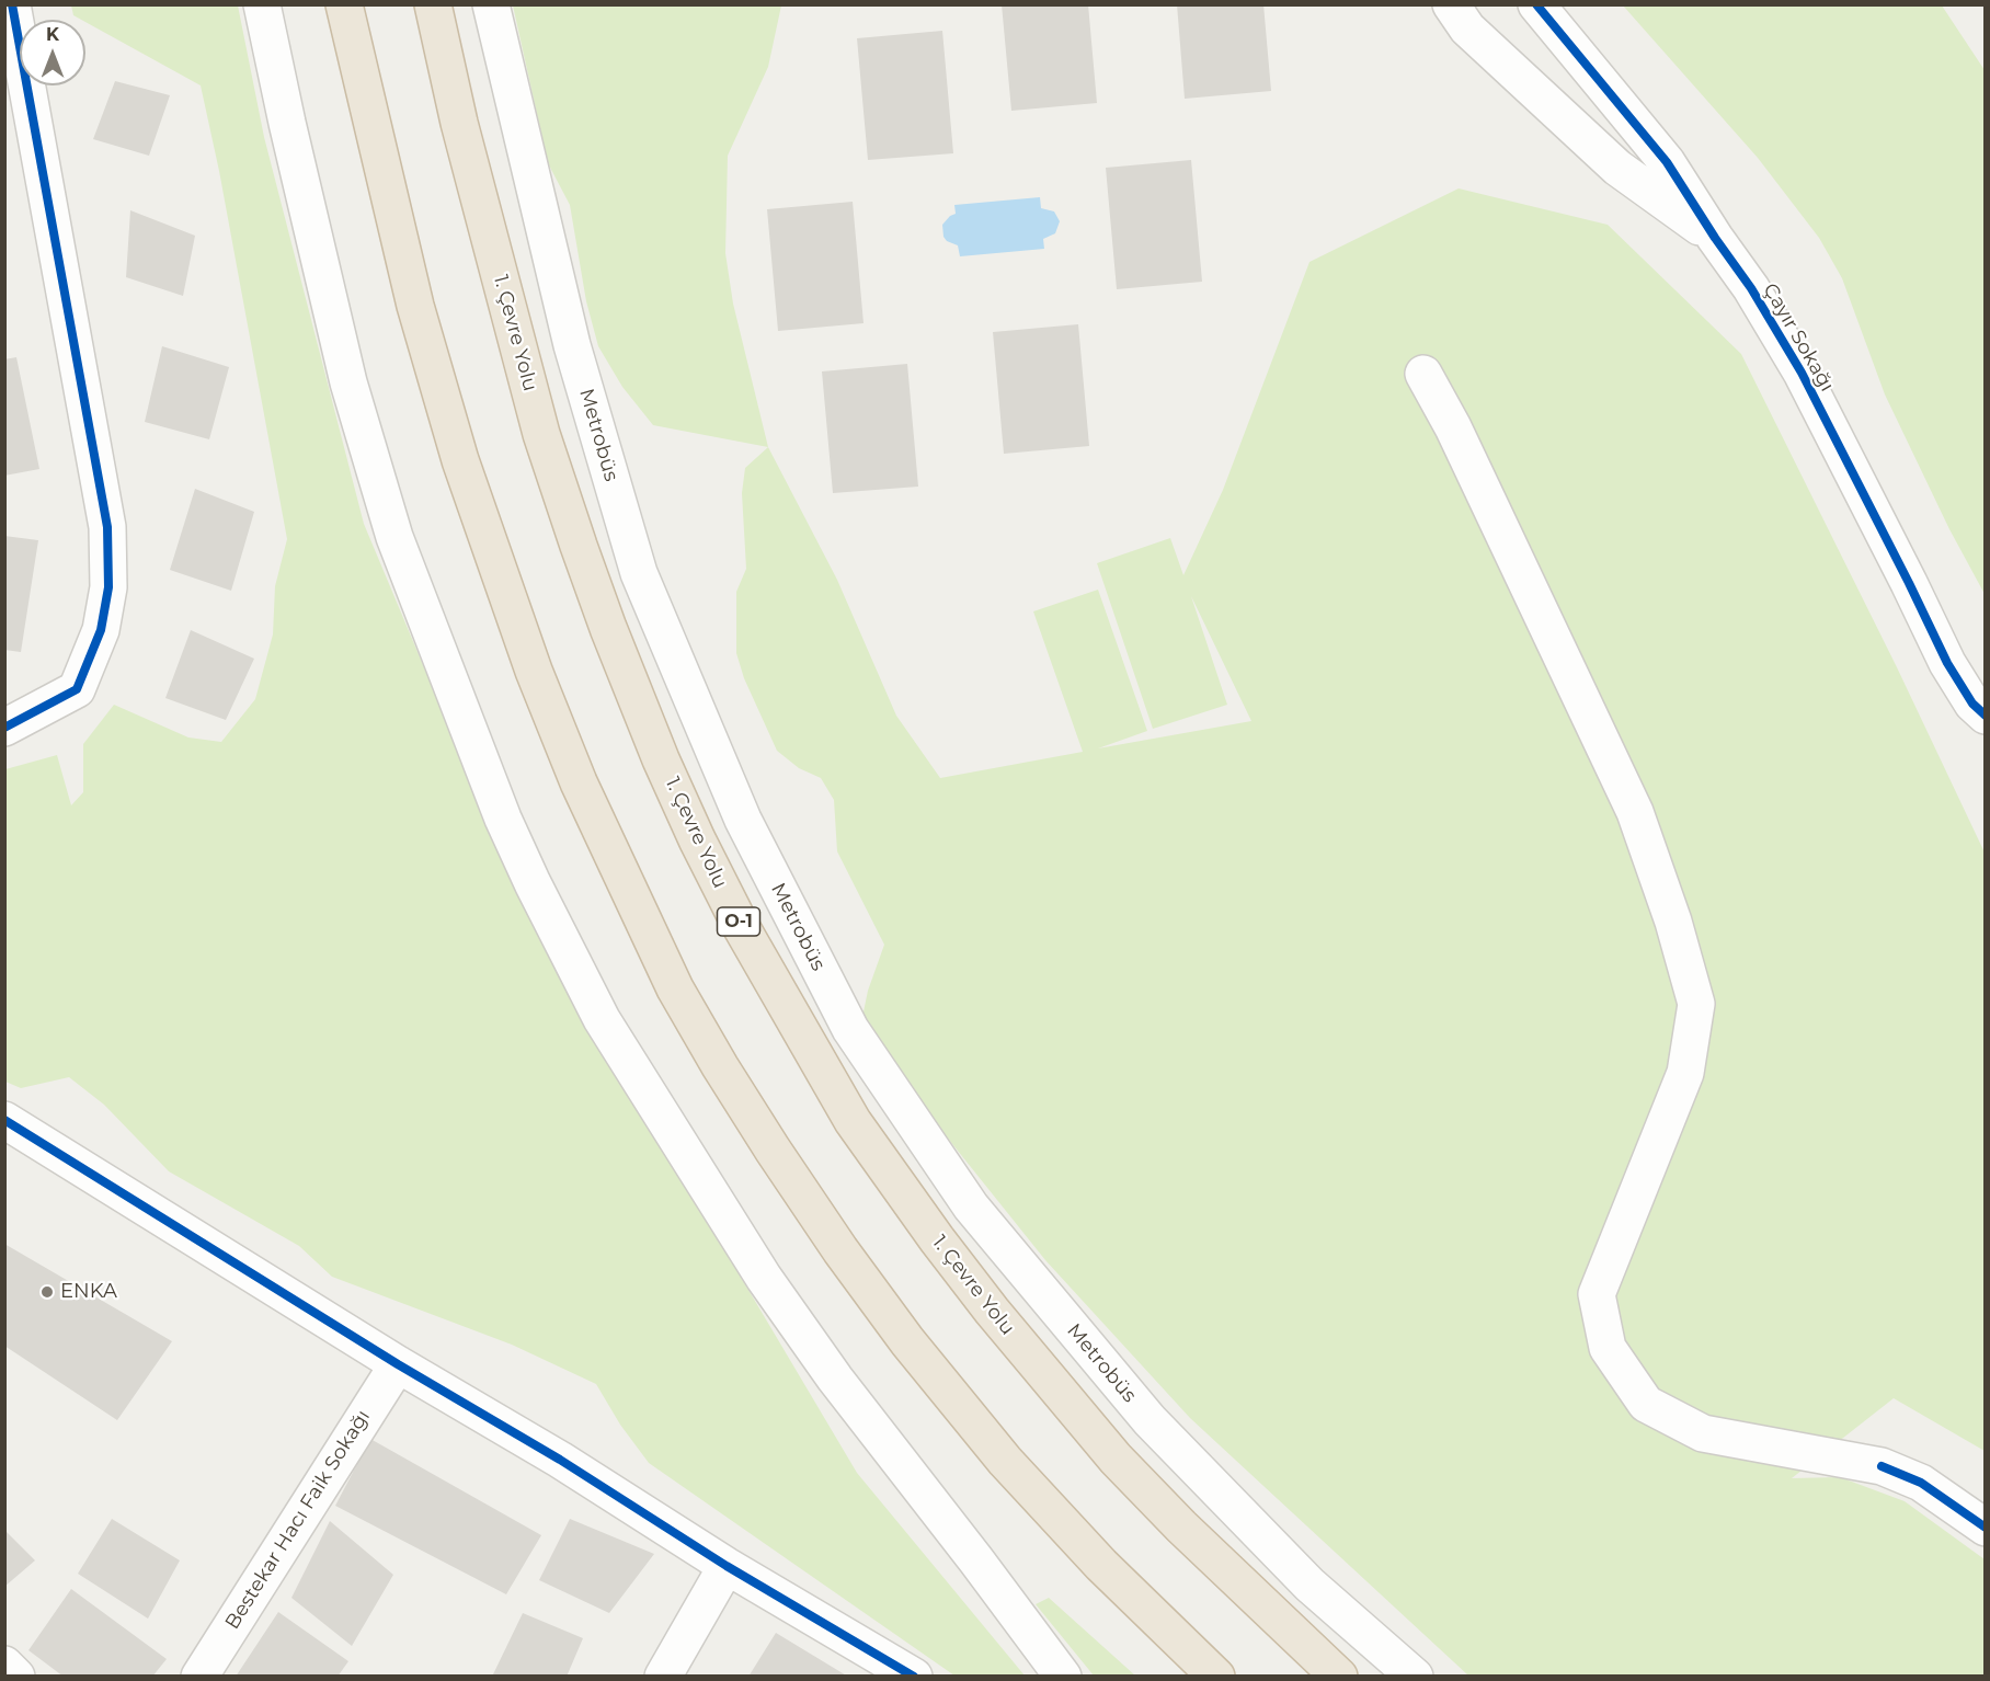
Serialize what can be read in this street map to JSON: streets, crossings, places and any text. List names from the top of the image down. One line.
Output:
{"streets":{"highway":["1. Çevre Yolu","O-1"],"street":["Çayır Sokağı","Metrobüs","Bestekar Hacı Faik Sokağı"]},"places":["ENKA"],"north":"top"}
